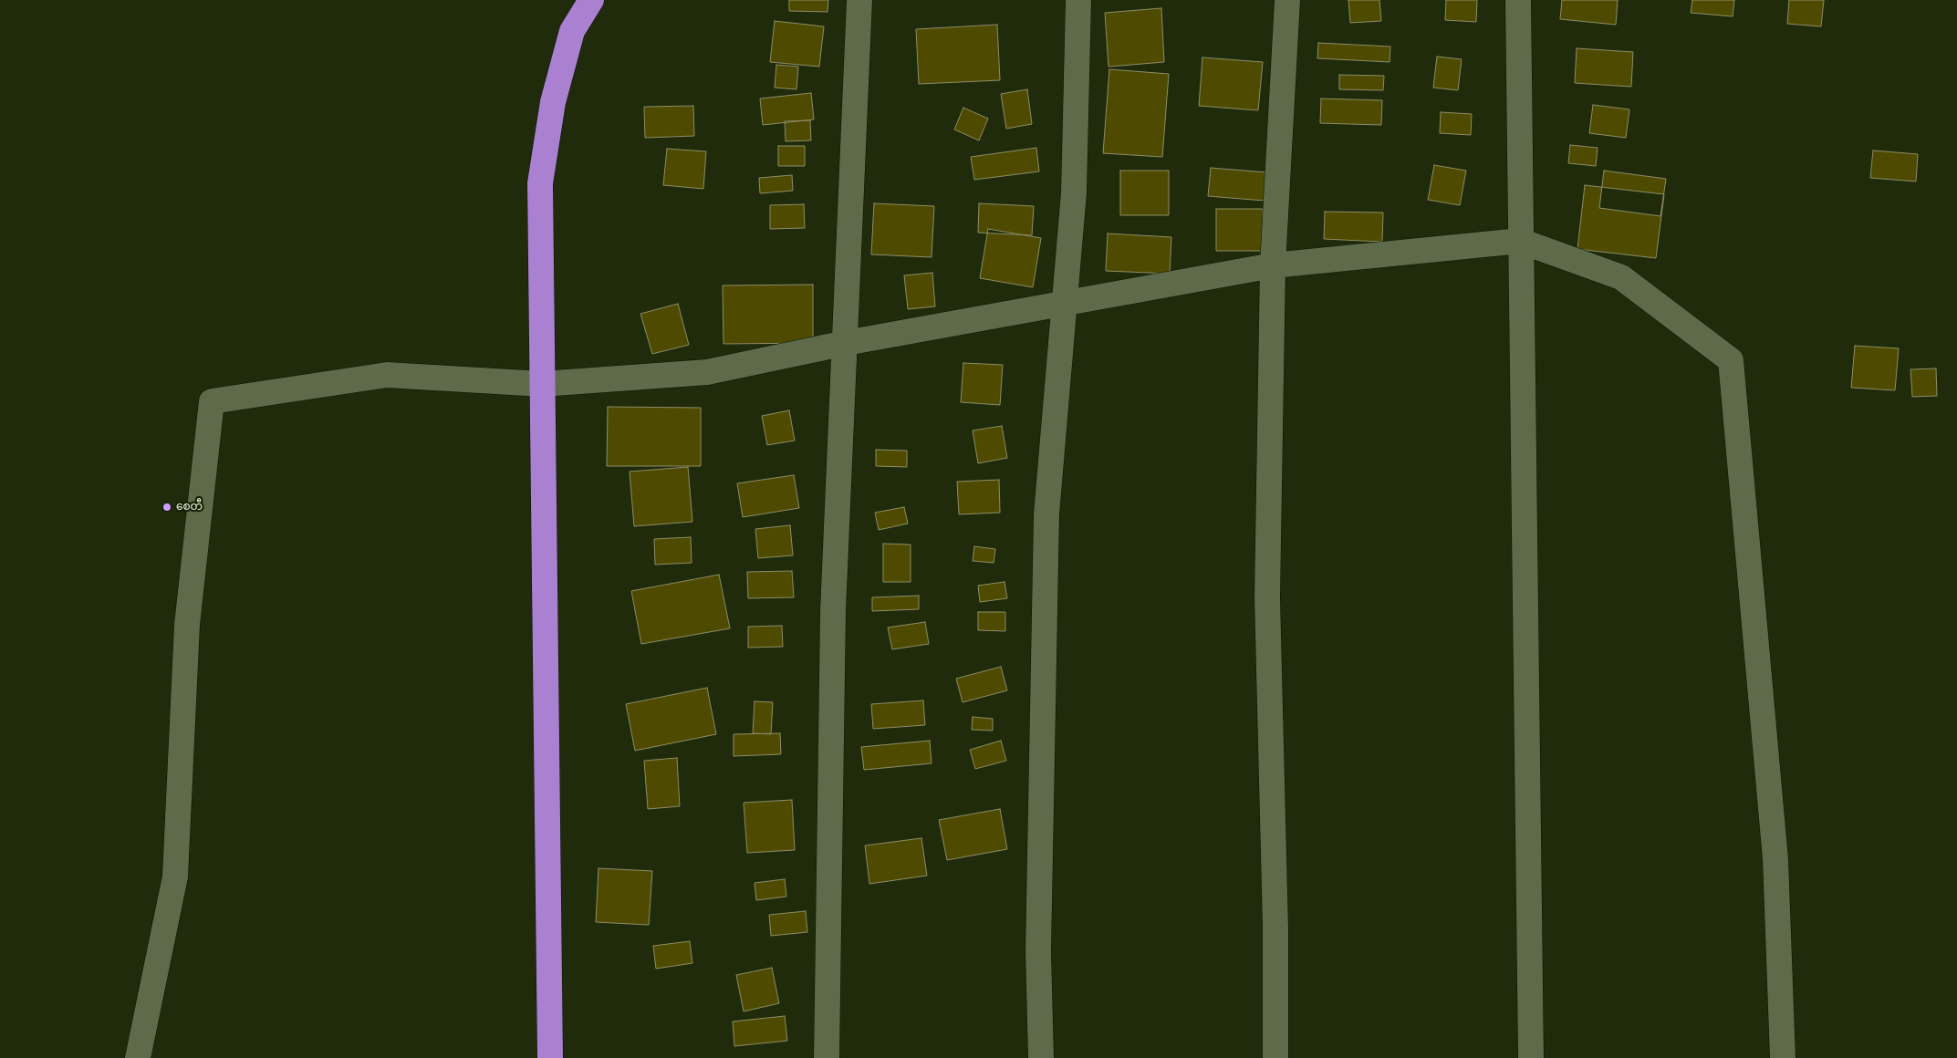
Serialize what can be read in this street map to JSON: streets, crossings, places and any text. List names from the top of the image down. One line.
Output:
{"places":["စေတီ"]}
